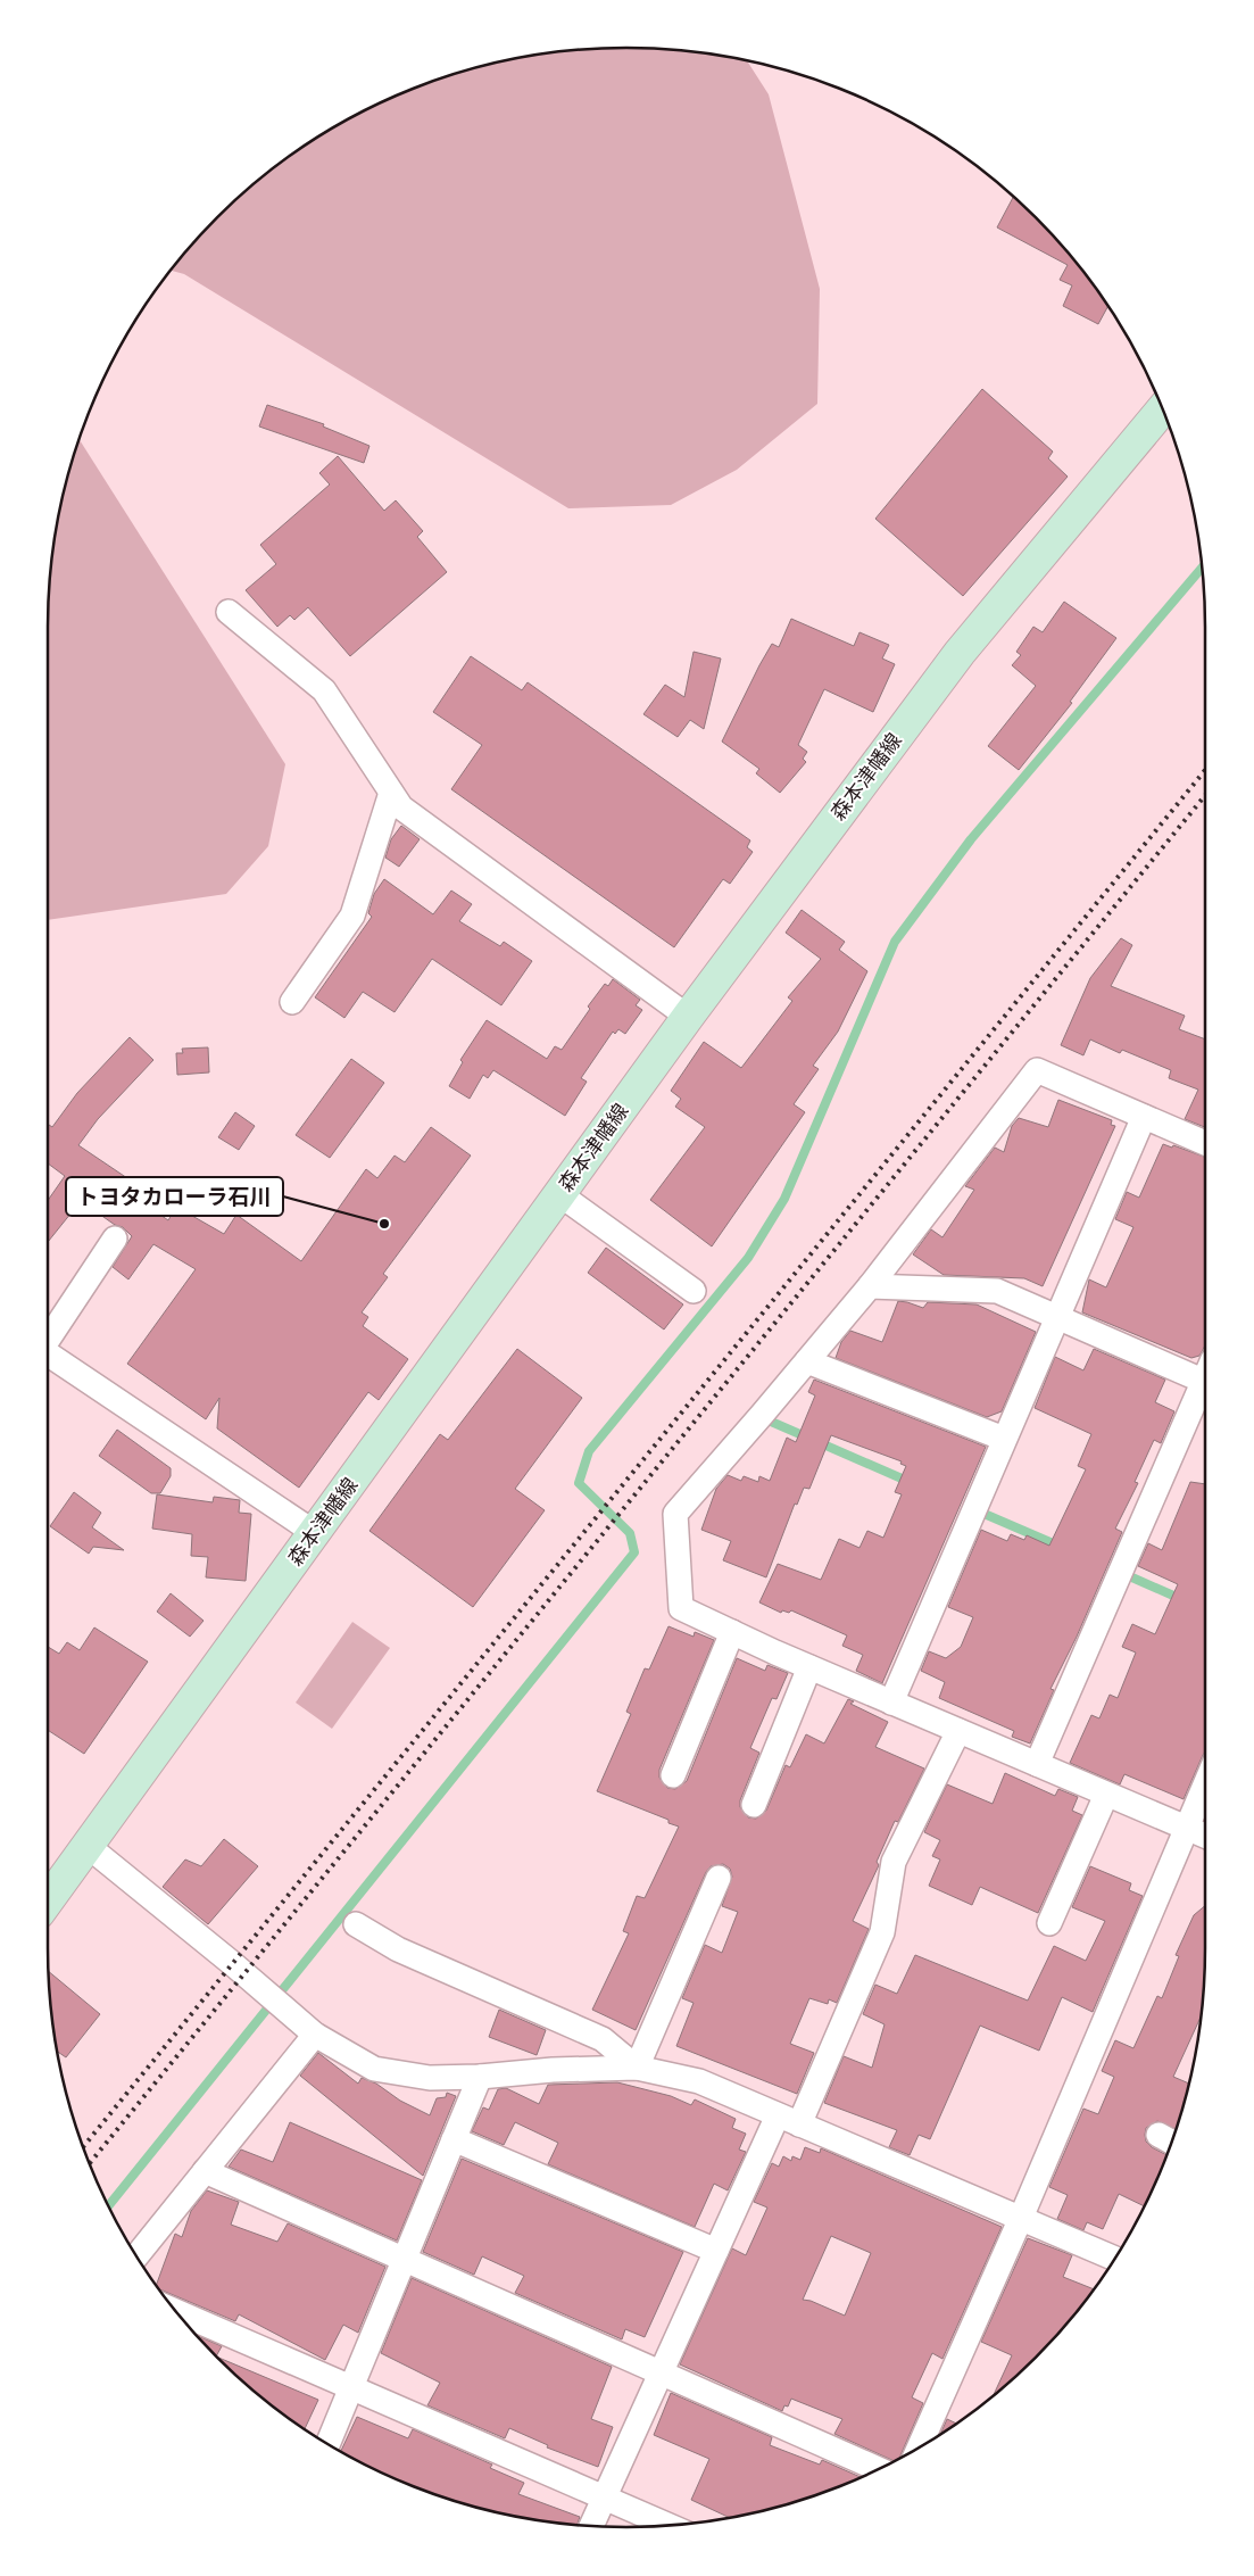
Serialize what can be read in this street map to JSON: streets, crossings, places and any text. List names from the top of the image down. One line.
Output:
{"streets":{"main road":["森本津幡線"]},"places":["トヨタカローラ石川"]}
